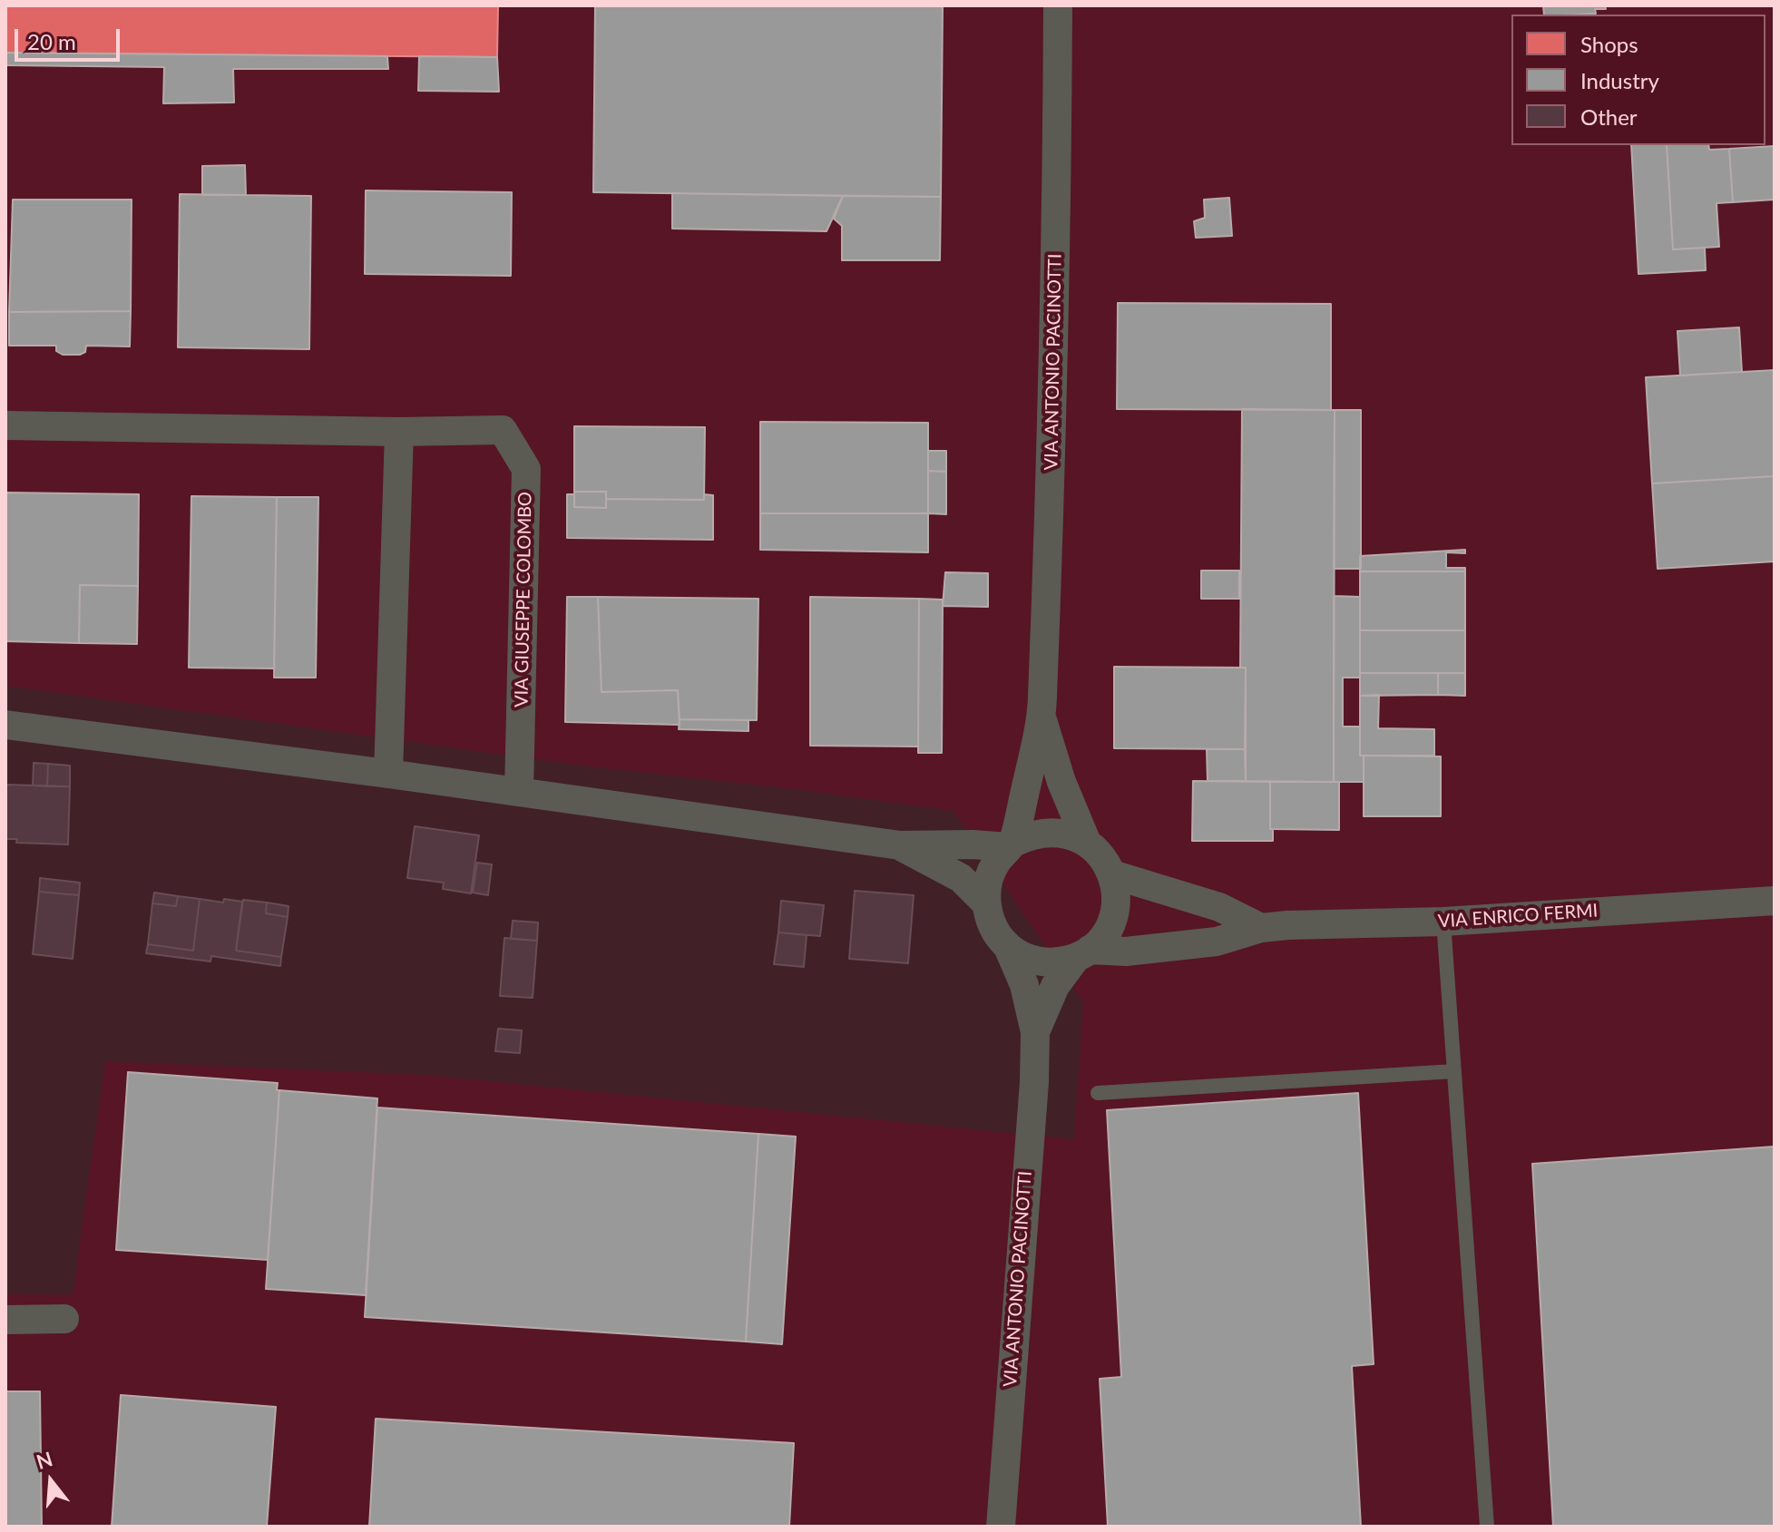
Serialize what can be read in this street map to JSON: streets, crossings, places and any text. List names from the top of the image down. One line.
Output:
{"streets":{"street":["VIA ANTONIO PACINOTTI","VIA GIUSEPPE COLOMBO","VIA ENRICO FERMI"]},"legend":["Shops","Industry","Other"],"scale_bar":"20 m","north":"top"}
